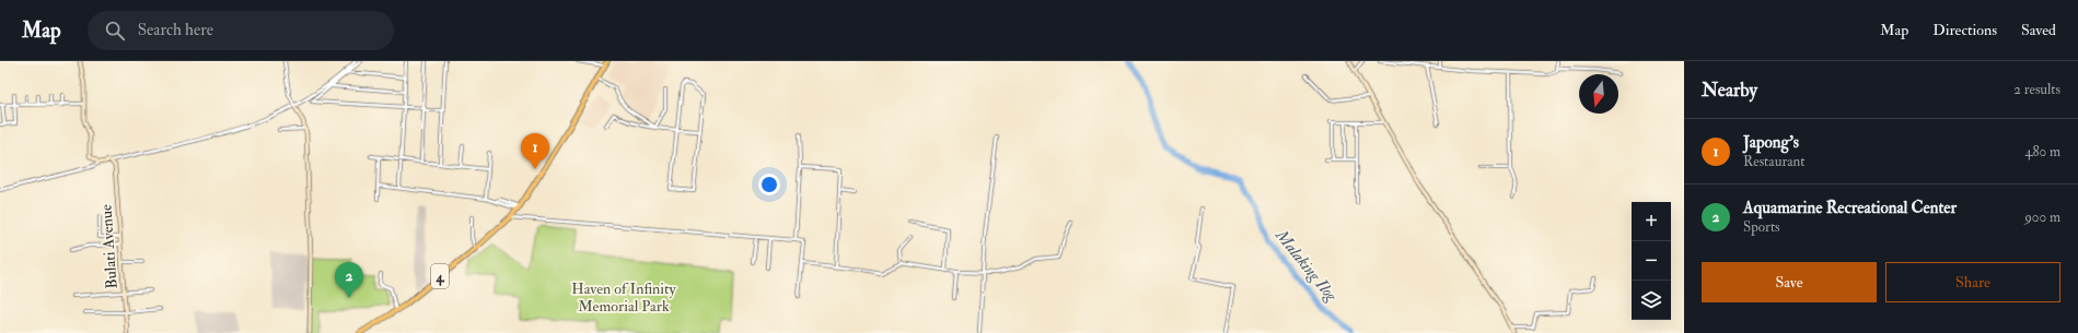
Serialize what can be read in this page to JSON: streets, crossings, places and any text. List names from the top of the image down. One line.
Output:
{"streets":{"highway":["4"],"street":["Bulati Avenue"]},"water":["Malaking Ilog"],"parks":["Haven of Infinity Memorial Park"],"north":"bottom","page":{"header":"Map","search":"Search here","nav":["Map","Directions","Saved"],"heading":["Nearby","2 results"],"list":[{"mark":"1","name":"Japong’s","note":"Restaurant","value":"480 m"},{"mark":"2","name":"Aquamarine Recreational Center","note":"Sports","value":"900 m"}],"pins":["1","2"],"map_buttons":["+","−"],"buttons":["Save","Share"]}}
